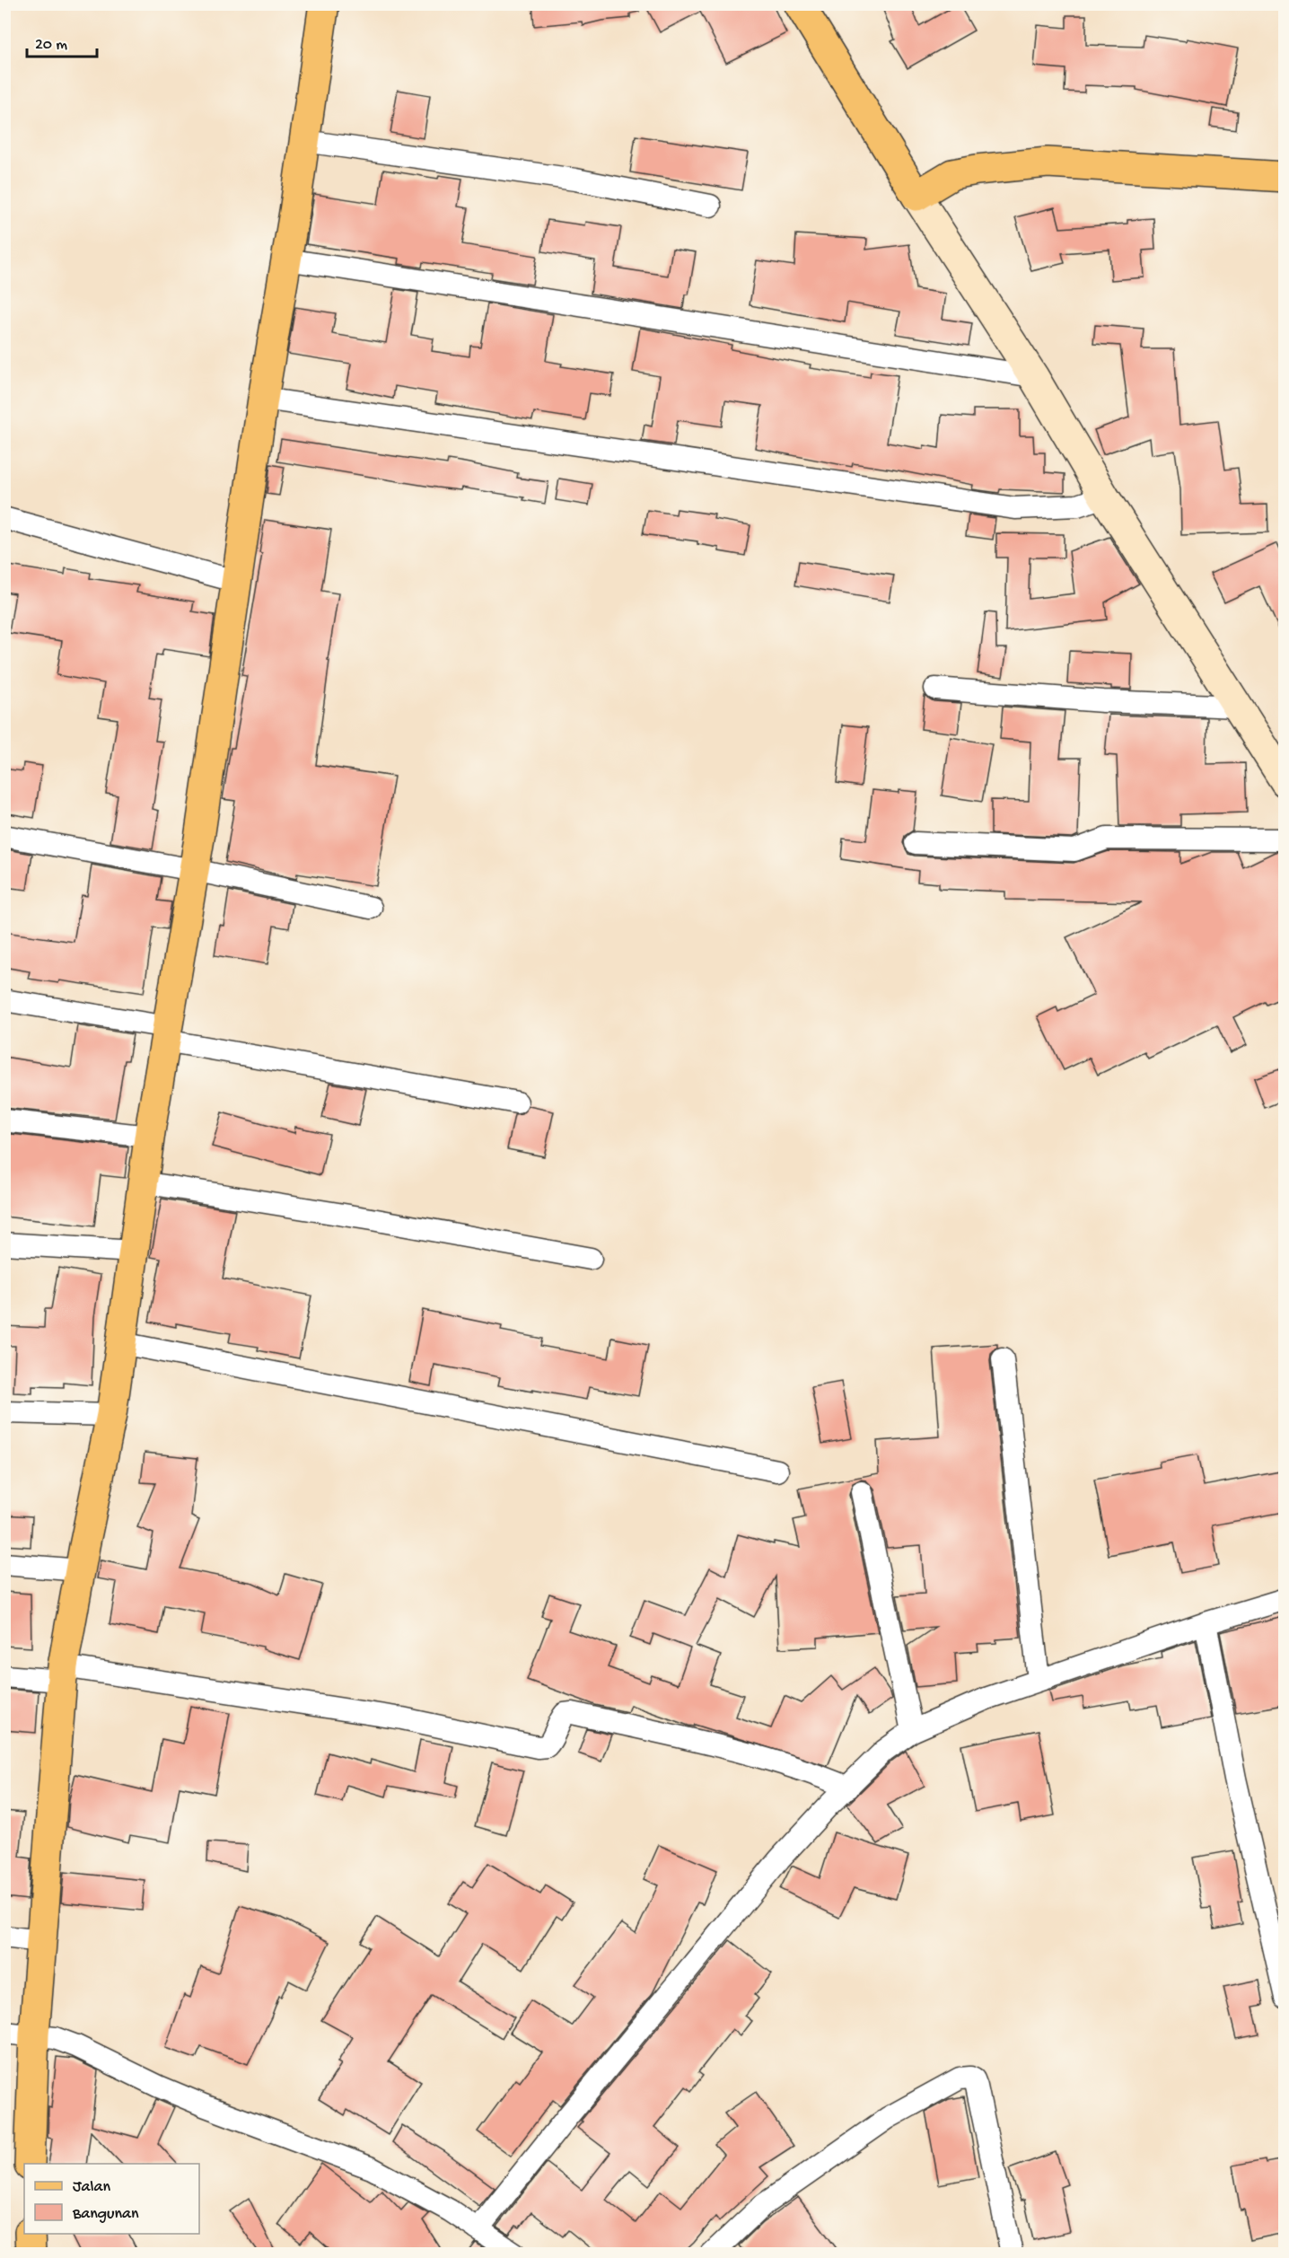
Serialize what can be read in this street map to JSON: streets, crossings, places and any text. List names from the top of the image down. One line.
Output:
{"legend":["Jalan","Bangunan"],"scale_bar":"20 m"}
